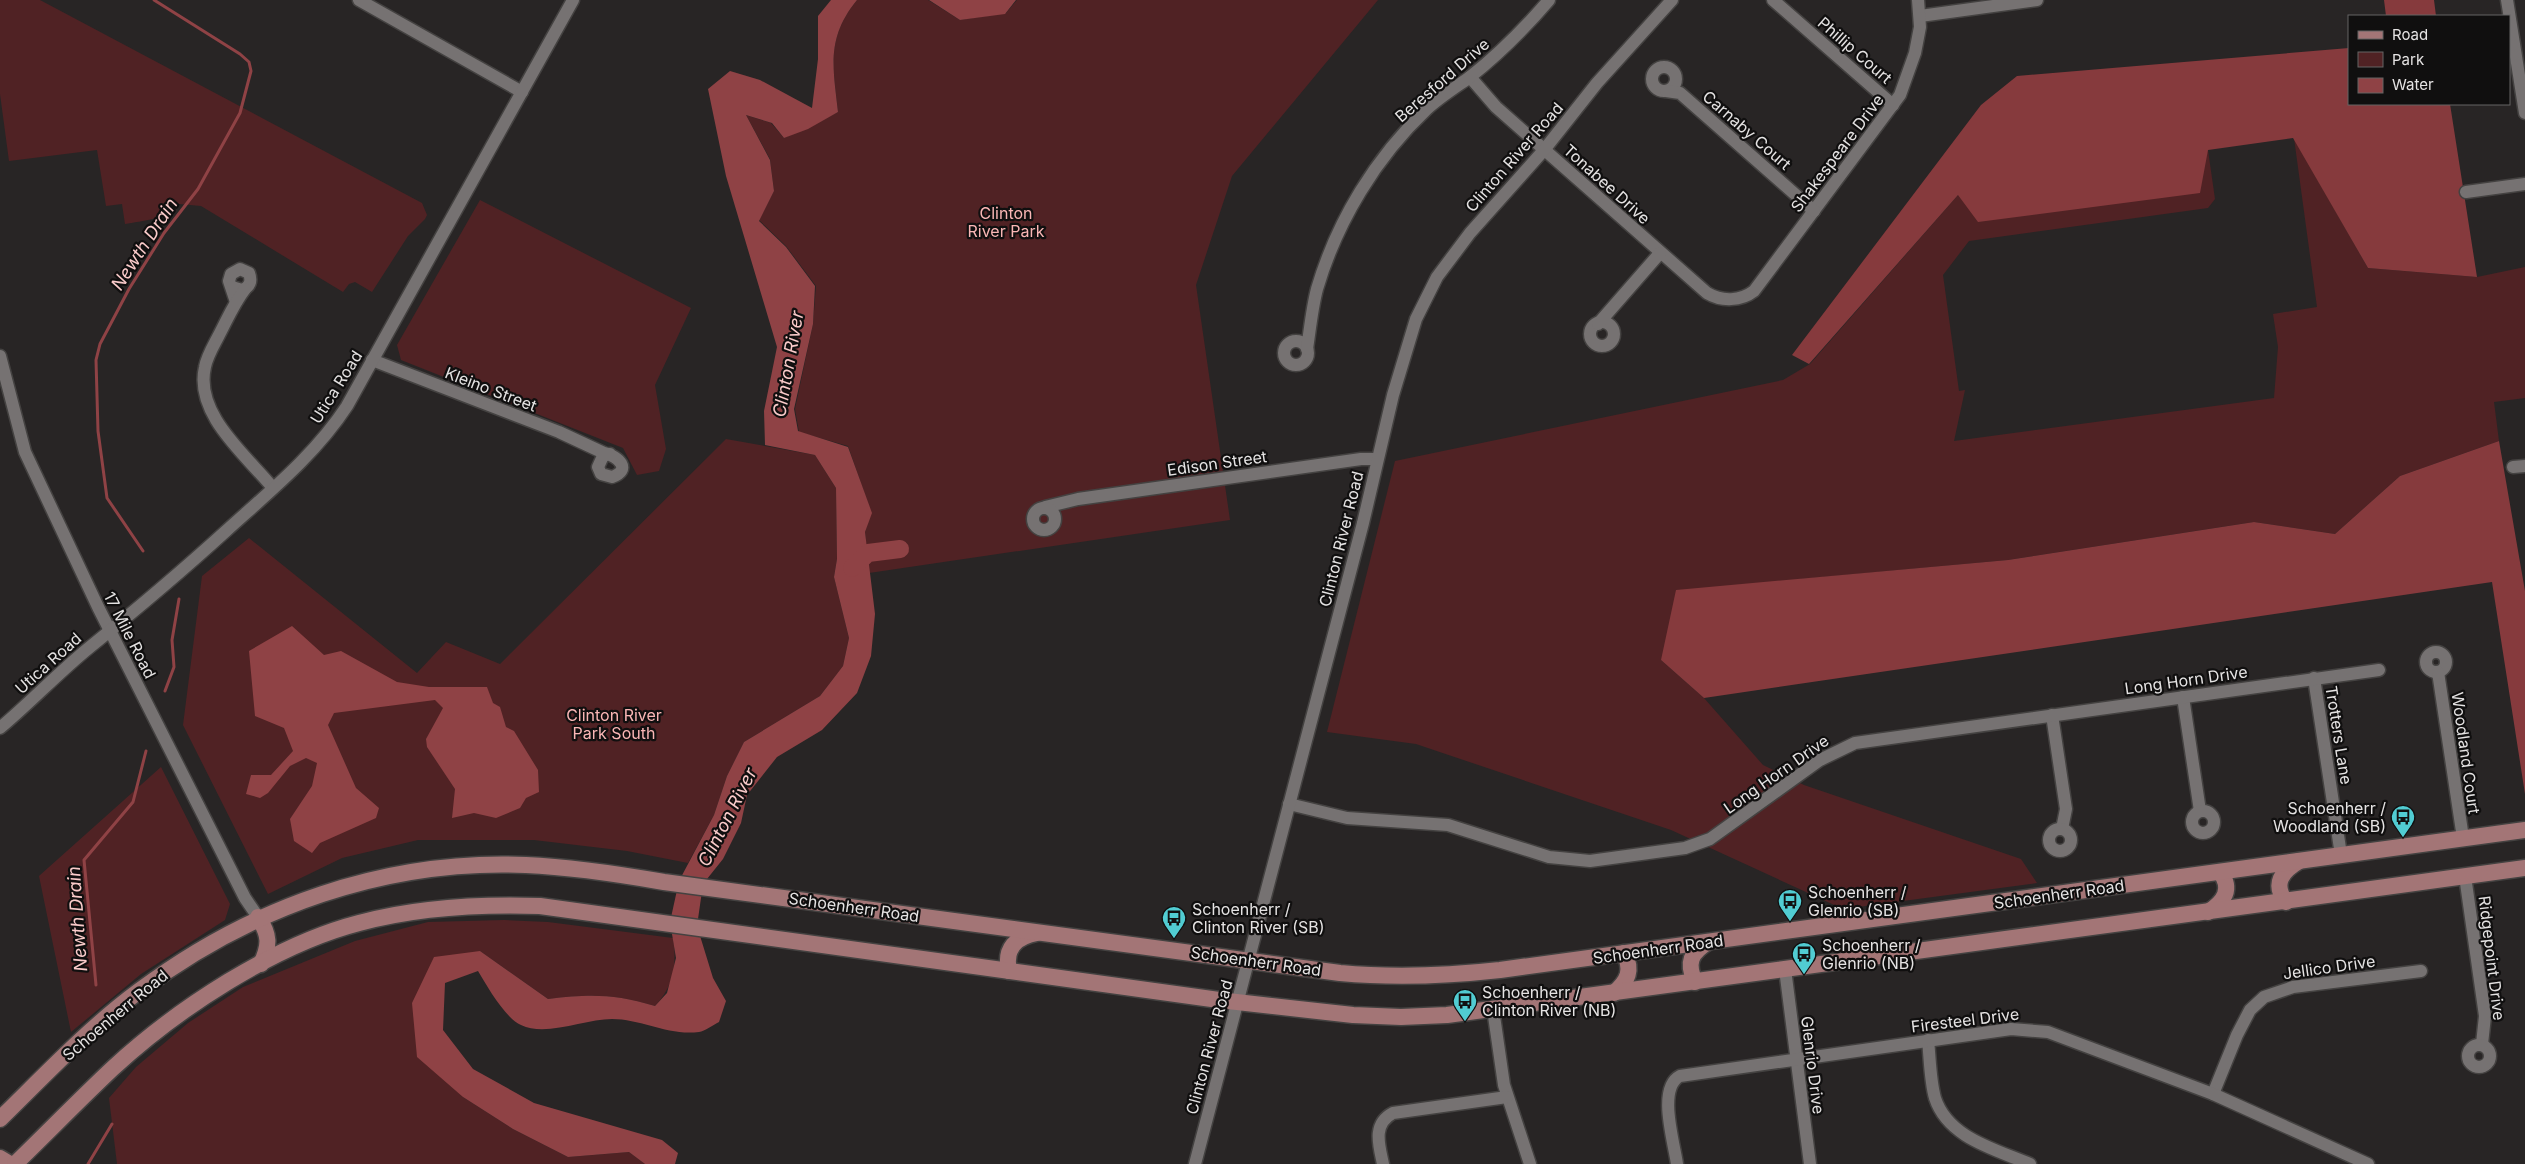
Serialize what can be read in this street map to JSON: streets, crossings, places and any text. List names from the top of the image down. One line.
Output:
{"streets":{"main road":["Schoenherr Road"],"street":["Phillip Court","Beresford Drive","Carnaby Court","Shakespeare Drive","Clinton River Road","Tonabee Drive","Utica Road","Kleino Street","Edison Street","17 Mile Road","Long Horn Drive","Trotters Lane","Woodland Court","Ridgepoint Drive","Jellico Drive","Firesteel Drive","Glenrio Drive"]},"crossings":[["Phillip Court","Shakespeare Drive"],["Beresford Drive","Tonabee Drive"],["Carnaby Court","Shakespeare Drive"],["Shakespeare Drive","Tonabee Drive"],["Clinton River Road","Tonabee Drive"],["Clinton River Road","Edison Street"],["Clinton River Road","Long Horn Drive"],["Clinton River Road","Schoenherr Road"],["Utica Road","Kleino Street"],["Utica Road","17 Mile Road"],["17 Mile Road","Schoenherr Road"],["Long Horn Drive","Trotters Lane"],["Trotters Lane","Schoenherr Road"],["Woodland Court","Schoenherr Road"],["Jellico Drive","Firesteel Drive"],["Firesteel Drive","Glenrio Drive"]],"water":["Newth Drain","Clinton River"],"parks":["Clinton River Park","Clinton River Park South"],"places":{"bus stop":["Schoenherr / Woodland (SB)","Schoenherr / Glenrio (SB)","Schoenherr / Clinton River (SB)","Schoenherr / Glenrio (NB)","Schoenherr / Clinton River (NB)"]},"legend":["Road","Park","Water"]}
